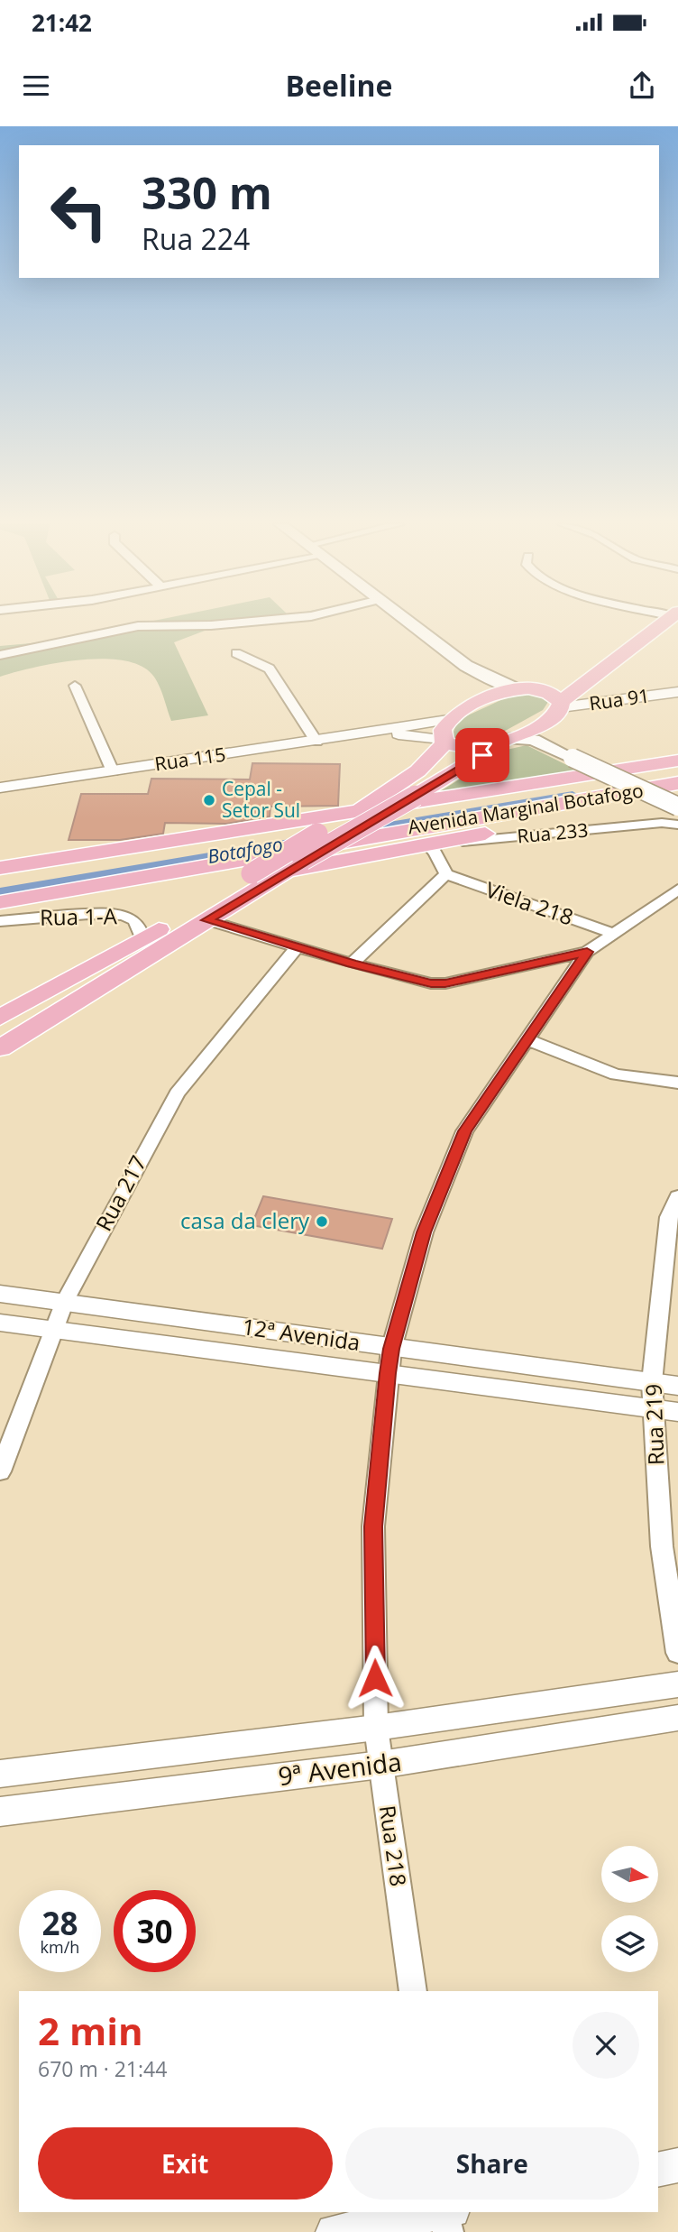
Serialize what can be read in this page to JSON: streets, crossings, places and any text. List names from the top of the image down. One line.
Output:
{"streets":{"main road":["Avenida Marginal Botafogo"],"street":["Rua 91","Rua 115","Rua 233","Viela 218","Rua 1-A","Rua 217","12ª Avenida","Rua 219","9ª Avenida","Rua 218"]},"crossings":[["Viela 218","Rua 218"],["Rua 217","12ª Avenida"],["12ª Avenida","Rua 219"],["12ª Avenida","Rua 218"],["9ª Avenida","Rua 218"]],"water":["Botafogo"],"places":["Cepal - Setor Sul","casa da clery"],"north":"right","page":{"status":"21:42","header":"Beeline","turn":["330 m","Rua 224"],"speed":"28 km/h","limit":"30","heading":["2 min","670 m · 21:44"],"buttons":["Exit","Share"]}}
